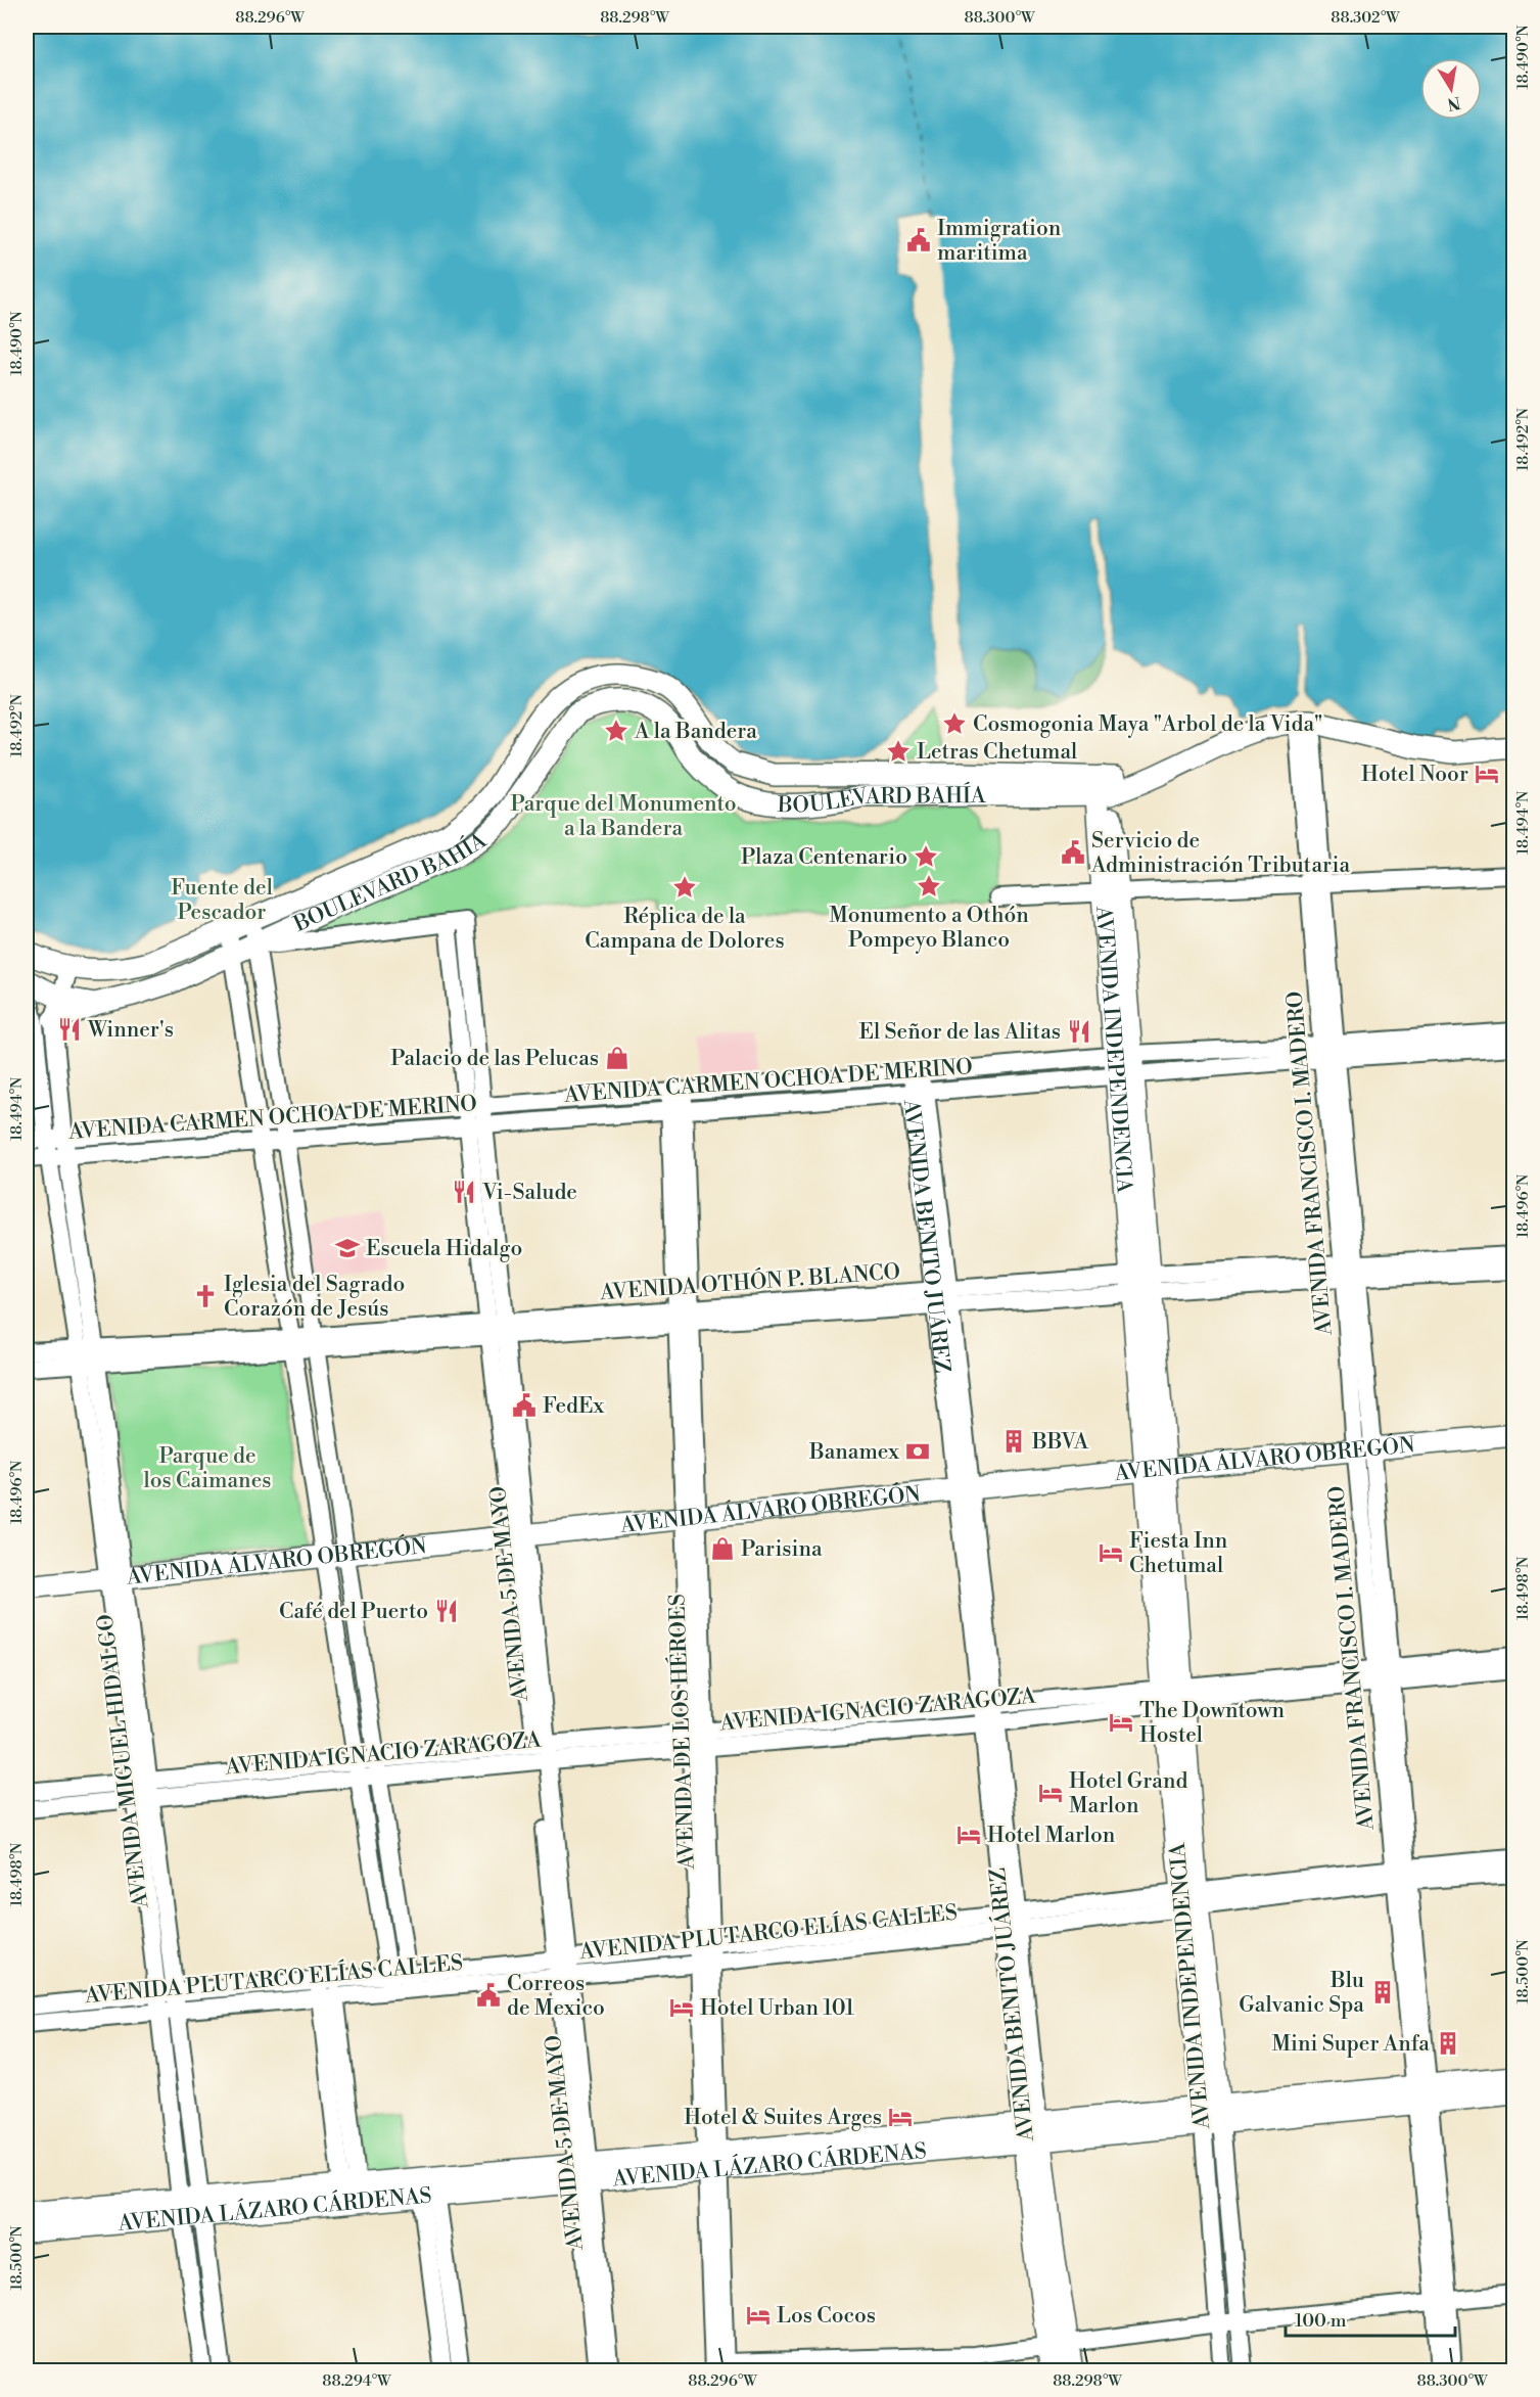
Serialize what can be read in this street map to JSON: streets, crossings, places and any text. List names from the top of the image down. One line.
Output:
{"streets":{"main road":["BOULEVARD BAHÍA","AVENIDA INDEPENDENCIA","AVENIDA BENITO JUÁREZ","AVENIDA ÁLVARO OBREGÓN","AVENIDA LÁZARO CÁRDENAS"],"street":["AVENIDA CARMEN OCHOA DE MERINO","AVENIDA FRANCISCO I. MADERO","AVENIDA OTHÓN P. BLANCO","AVENIDA 5 DE MAYO","AVENIDA IGNACIO ZARAGOZA","AVENIDA DE LOS HÉROES","AVENIDA MIGUEL HIDALGO","AVENIDA PLUTARCO ELÍAS CALLES"]},"crossings":[["BOULEVARD BAHÍA","AVENIDA INDEPENDENCIA"],["BOULEVARD BAHÍA","AVENIDA FRANCISCO I. MADERO"],["BOULEVARD BAHÍA","AVENIDA MIGUEL HIDALGO"],["AVENIDA INDEPENDENCIA","AVENIDA CARMEN OCHOA DE MERINO"],["AVENIDA INDEPENDENCIA","AVENIDA OTHÓN P. BLANCO"],["AVENIDA INDEPENDENCIA","AVENIDA ÁLVARO OBREGÓN"],["AVENIDA INDEPENDENCIA","AVENIDA IGNACIO ZARAGOZA"],["AVENIDA INDEPENDENCIA","AVENIDA PLUTARCO ELÍAS CALLES"],["AVENIDA INDEPENDENCIA","AVENIDA LÁZARO CÁRDENAS"],["AVENIDA CARMEN OCHOA DE MERINO","AVENIDA FRANCISCO I. MADERO"],["AVENIDA CARMEN OCHOA DE MERINO","AVENIDA BENITO JUÁREZ"],["AVENIDA CARMEN OCHOA DE MERINO","AVENIDA 5 DE MAYO"],["AVENIDA CARMEN OCHOA DE MERINO","AVENIDA DE LOS HÉROES"],["AVENIDA CARMEN OCHOA DE MERINO","AVENIDA MIGUEL HIDALGO"],["AVENIDA FRANCISCO I. MADERO","AVENIDA OTHÓN P. BLANCO"],["AVENIDA FRANCISCO I. MADERO","AVENIDA ÁLVARO OBREGÓN"],["AVENIDA FRANCISCO I. MADERO","AVENIDA IGNACIO ZARAGOZA"],["AVENIDA FRANCISCO I. MADERO","AVENIDA PLUTARCO ELÍAS CALLES"],["AVENIDA FRANCISCO I. MADERO","AVENIDA LÁZARO CÁRDENAS"],["AVENIDA BENITO JUÁREZ","AVENIDA OTHÓN P. BLANCO"],["AVENIDA BENITO JUÁREZ","AVENIDA ÁLVARO OBREGÓN"],["AVENIDA BENITO JUÁREZ","AVENIDA IGNACIO ZARAGOZA"],["AVENIDA BENITO JUÁREZ","AVENIDA PLUTARCO ELÍAS CALLES"],["AVENIDA BENITO JUÁREZ","AVENIDA LÁZARO CÁRDENAS"],["AVENIDA OTHÓN P. BLANCO","AVENIDA 5 DE MAYO"],["AVENIDA OTHÓN P. BLANCO","AVENIDA DE LOS HÉROES"],["AVENIDA OTHÓN P. BLANCO","AVENIDA MIGUEL HIDALGO"],["AVENIDA ÁLVARO OBREGÓN","AVENIDA 5 DE MAYO"],["AVENIDA ÁLVARO OBREGÓN","AVENIDA DE LOS HÉROES"],["AVENIDA ÁLVARO OBREGÓN","AVENIDA MIGUEL HIDALGO"],["AVENIDA 5 DE MAYO","AVENIDA IGNACIO ZARAGOZA"],["AVENIDA 5 DE MAYO","AVENIDA PLUTARCO ELÍAS CALLES"],["AVENIDA 5 DE MAYO","AVENIDA LÁZARO CÁRDENAS"],["AVENIDA IGNACIO ZARAGOZA","AVENIDA DE LOS HÉROES"],["AVENIDA IGNACIO ZARAGOZA","AVENIDA MIGUEL HIDALGO"],["AVENIDA DE LOS HÉROES","AVENIDA PLUTARCO ELÍAS CALLES"],["AVENIDA DE LOS HÉROES","AVENIDA LÁZARO CÁRDENAS"],["AVENIDA MIGUEL HIDALGO","AVENIDA PLUTARCO ELÍAS CALLES"],["AVENIDA MIGUEL HIDALGO","AVENIDA LÁZARO CÁRDENAS"]],"parks":["Parque del Monumento a la Bandera","Fuente del Pescador","Parque de los Caimanes"],"places":{"public building":["Immigration maritima","Servicio de Administración Tributaria","FedEx","Correos de Mexico"],"place":["Cosmogonia Maya \"Arbol de la Vida\"","A la Bandera","Letras Chetumal","Plaza Centenario","Monumento a Othón Pompeyo Blanco","Réplica de la Campana de Dolores"],"hotel":["Hotel Noor","Fiesta Inn Chetumal","The Downtown Hostel","Hotel Grand Marlon","Hotel Marlon","Hotel Urban 101","Hotel & Suites Arges","Los Cocos"],"restaurant":["Winner's","El Señor de las Alitas","Vi-Salude","Café del Puerto"],"shop":["Palacio de las Pelucas","Parisina"],"school or university":["Escuela Hidalgo"],"church":["Iglesia del Sagrado Corazón de Jesús"],"building":["BBVA","Blu Galvanic Spa","Mini Super Anfa"],"bank":["Banamex"]},"scale_bar":"100 m","north":"bottom","coordinates":["88.296°W","88.298°W","88.300°W","88.302°W","18.490°N","18.492°N","18.494°N","18.496°N","18.498°N","18.500°N","88.294°W"]}
